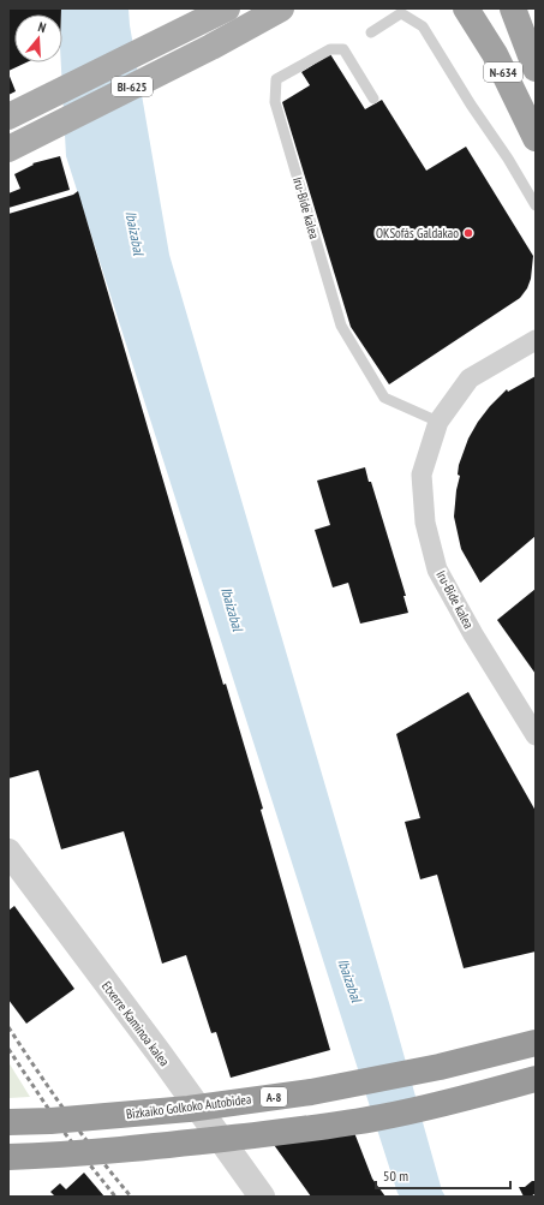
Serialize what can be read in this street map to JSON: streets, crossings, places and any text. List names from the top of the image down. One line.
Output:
{"streets":{"highway":["N-634","A-8","Bizkaiko Golkoko Autobidea"],"main road":["BI-625"],"street":["Iru-Bide kalea","Etxerre Kaminoa kalea"]},"water":["Ibaizabal"],"places":["OKSofás Galdakao"],"scale_bar":"50 m","north":"top"}
